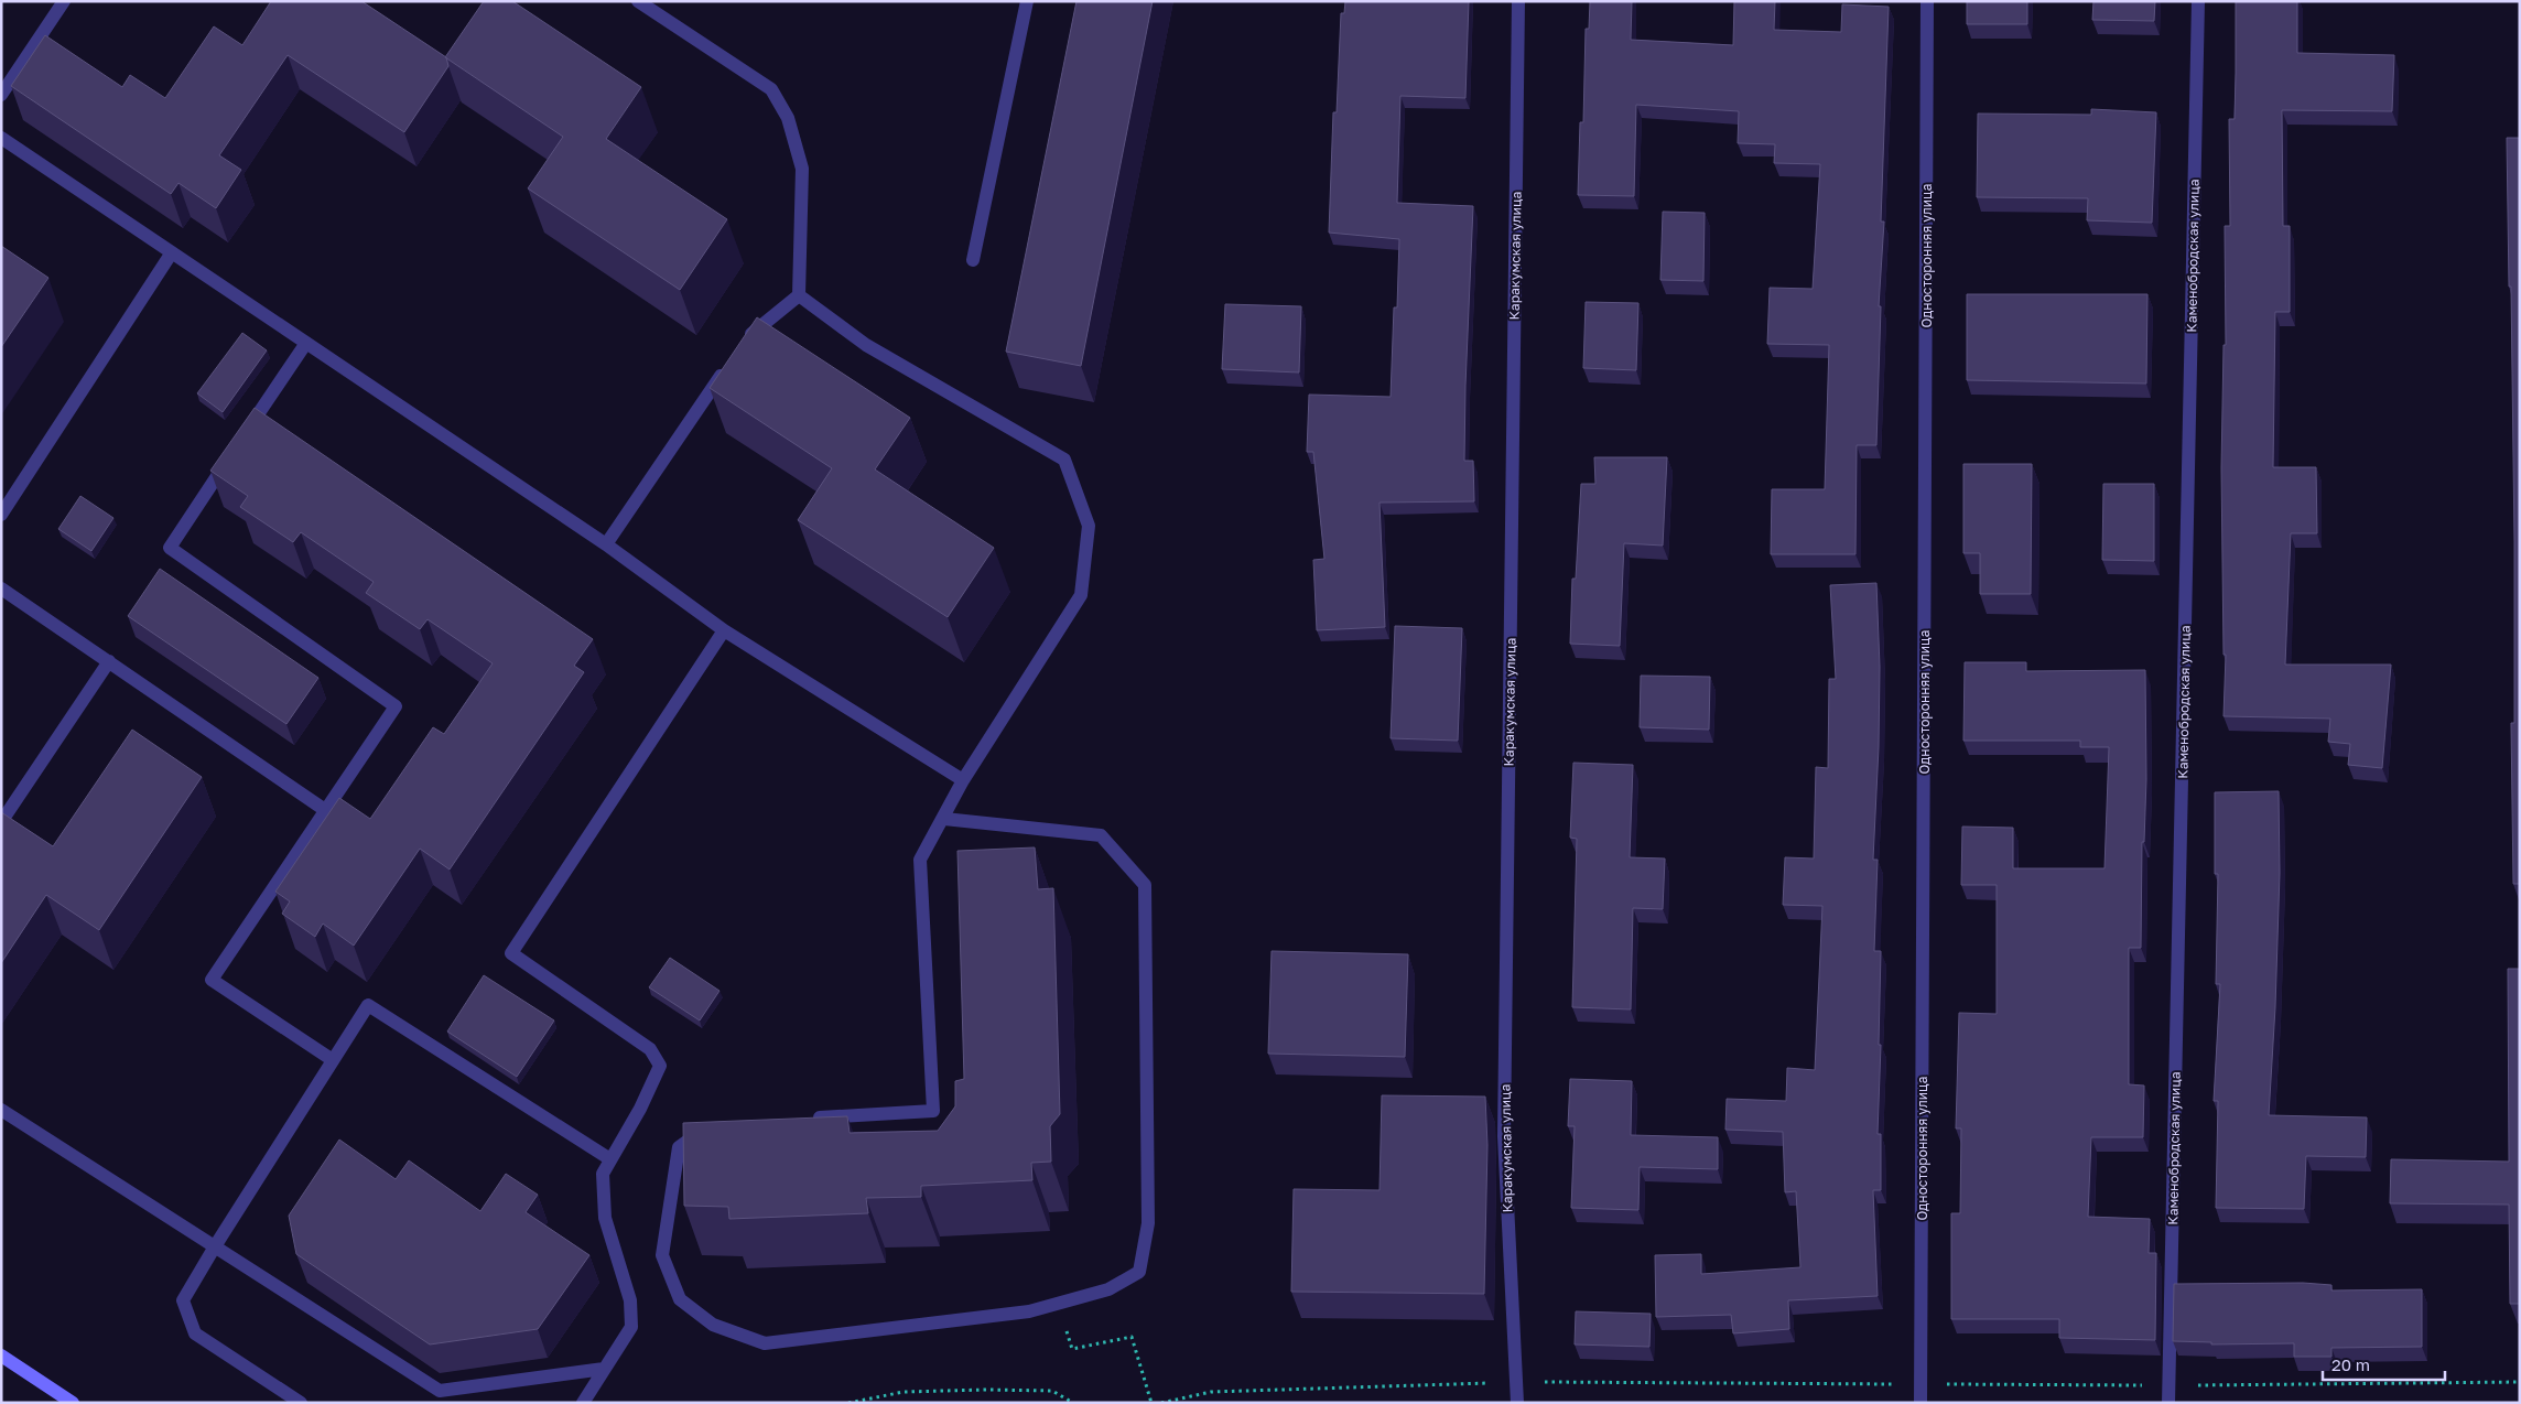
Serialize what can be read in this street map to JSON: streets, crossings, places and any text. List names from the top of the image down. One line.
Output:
{"streets":{"street":["Каракумская улица","Односторонняя улица","Каменобродская улица"]},"scale_bar":"20 m"}
